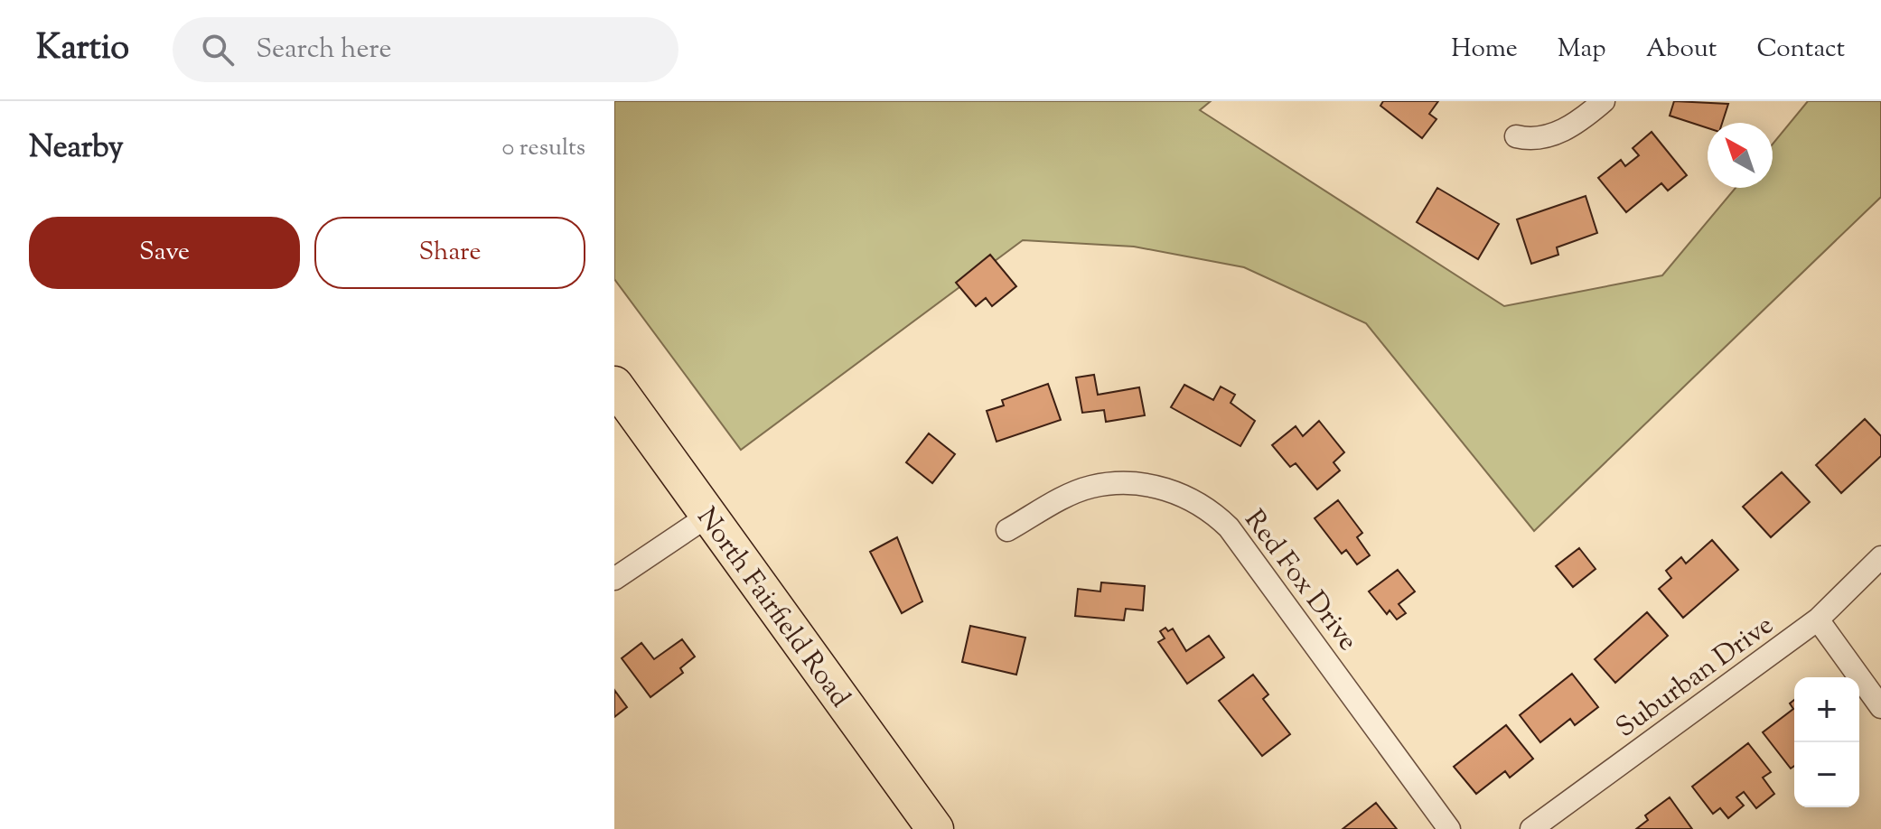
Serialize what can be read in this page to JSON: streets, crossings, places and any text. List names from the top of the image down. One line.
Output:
{"streets":{"main road":["North Fairfield Road"],"street":["Red Fox Drive","Suburban Drive"]},"north":"top left","page":{"header":"Kartio","search":"Search here","nav":["Home","Map","About","Contact"],"heading":["Nearby","0 results"],"buttons":["Save","Share"],"map_buttons":["+","−"]}}
